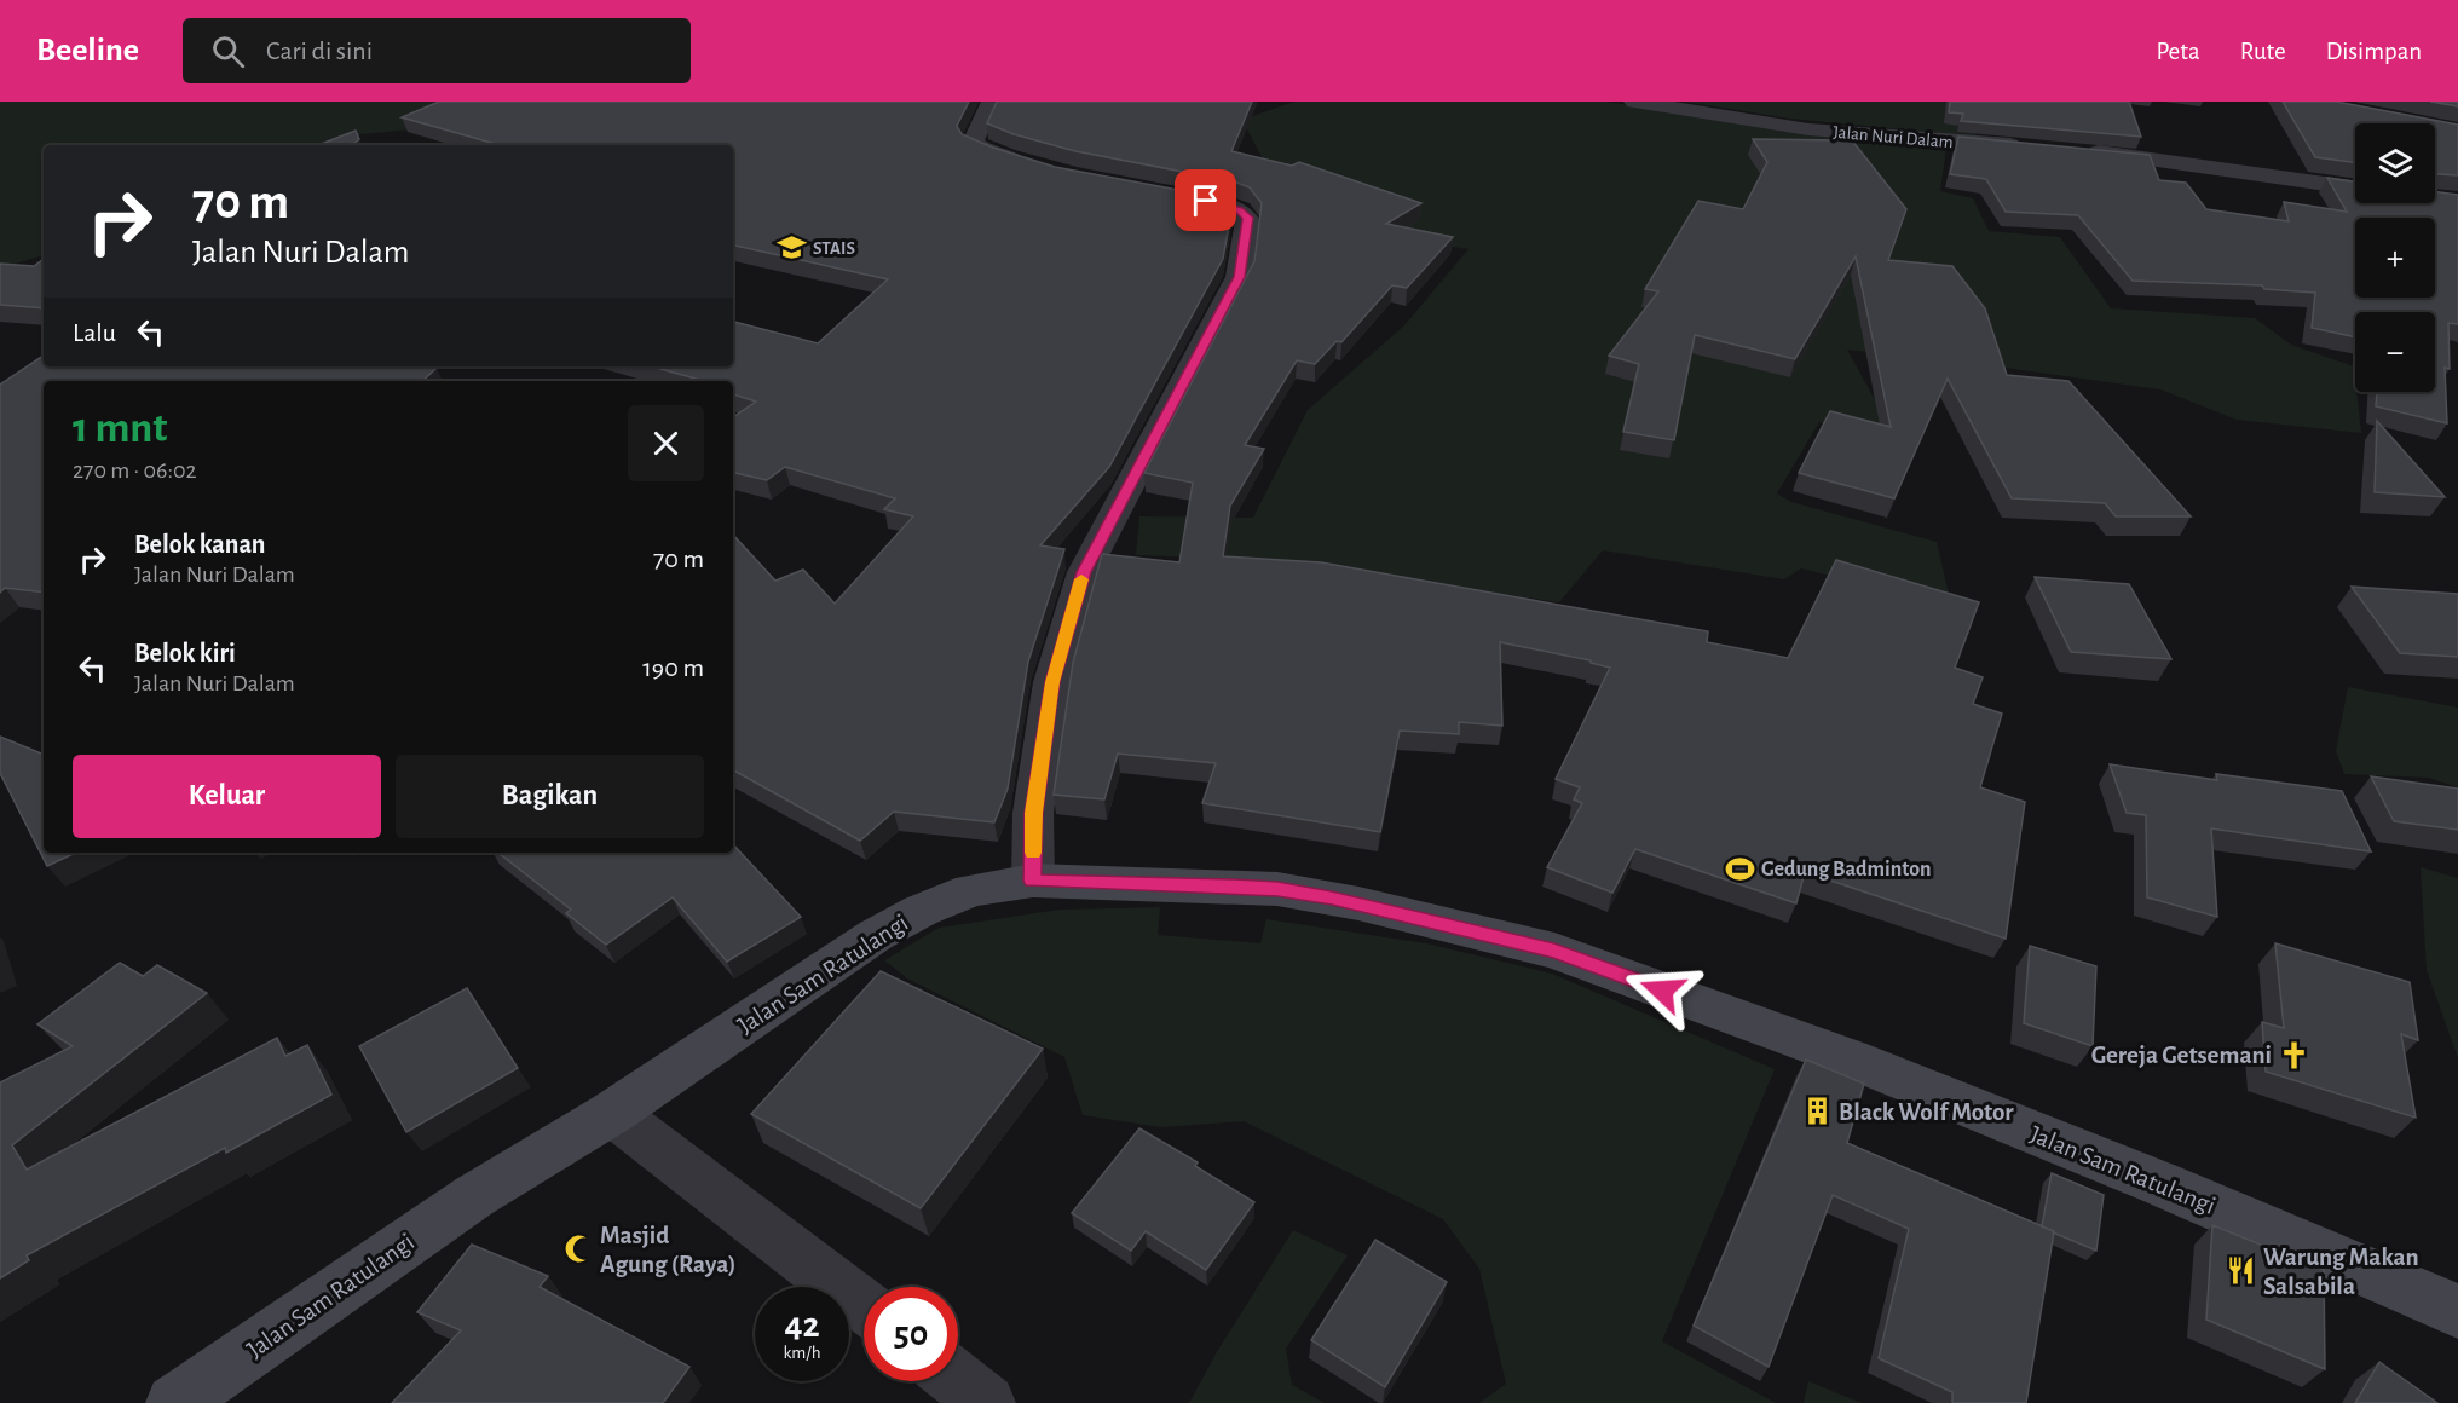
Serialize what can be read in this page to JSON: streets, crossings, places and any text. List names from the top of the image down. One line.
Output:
{"streets":{"main road":["Jalan Sam Ratulangi"],"street":["Jalan Nuri Dalam"]},"places":{"school or university":["STAIS"],"sports":["Gedung Badminton"],"church":["Gereja Getsemani"],"building":["Black Wolf Motor"],"mosque":["Masjid Agung (Raya)"],"restaurant":["Warung Makan Salsabila"]},"page":{"header":"Beeline","search":"Cari di sini","nav":["Peta","Rute","Disimpan"],"map_buttons":["+","−"],"turn":["70 m","Jalan Nuri Dalam"],"then":"Lalu","heading":["1 mnt","270 m · 06:02"],"list":[{"name":"Belok kanan","note":"Jalan Nuri Dalam","value":"70 m"},{"name":"Belok kiri","note":"Jalan Nuri Dalam","value":"190 m"}],"buttons":["Keluar","Bagikan"],"speed":"42 km/h","limit":"50"}}
